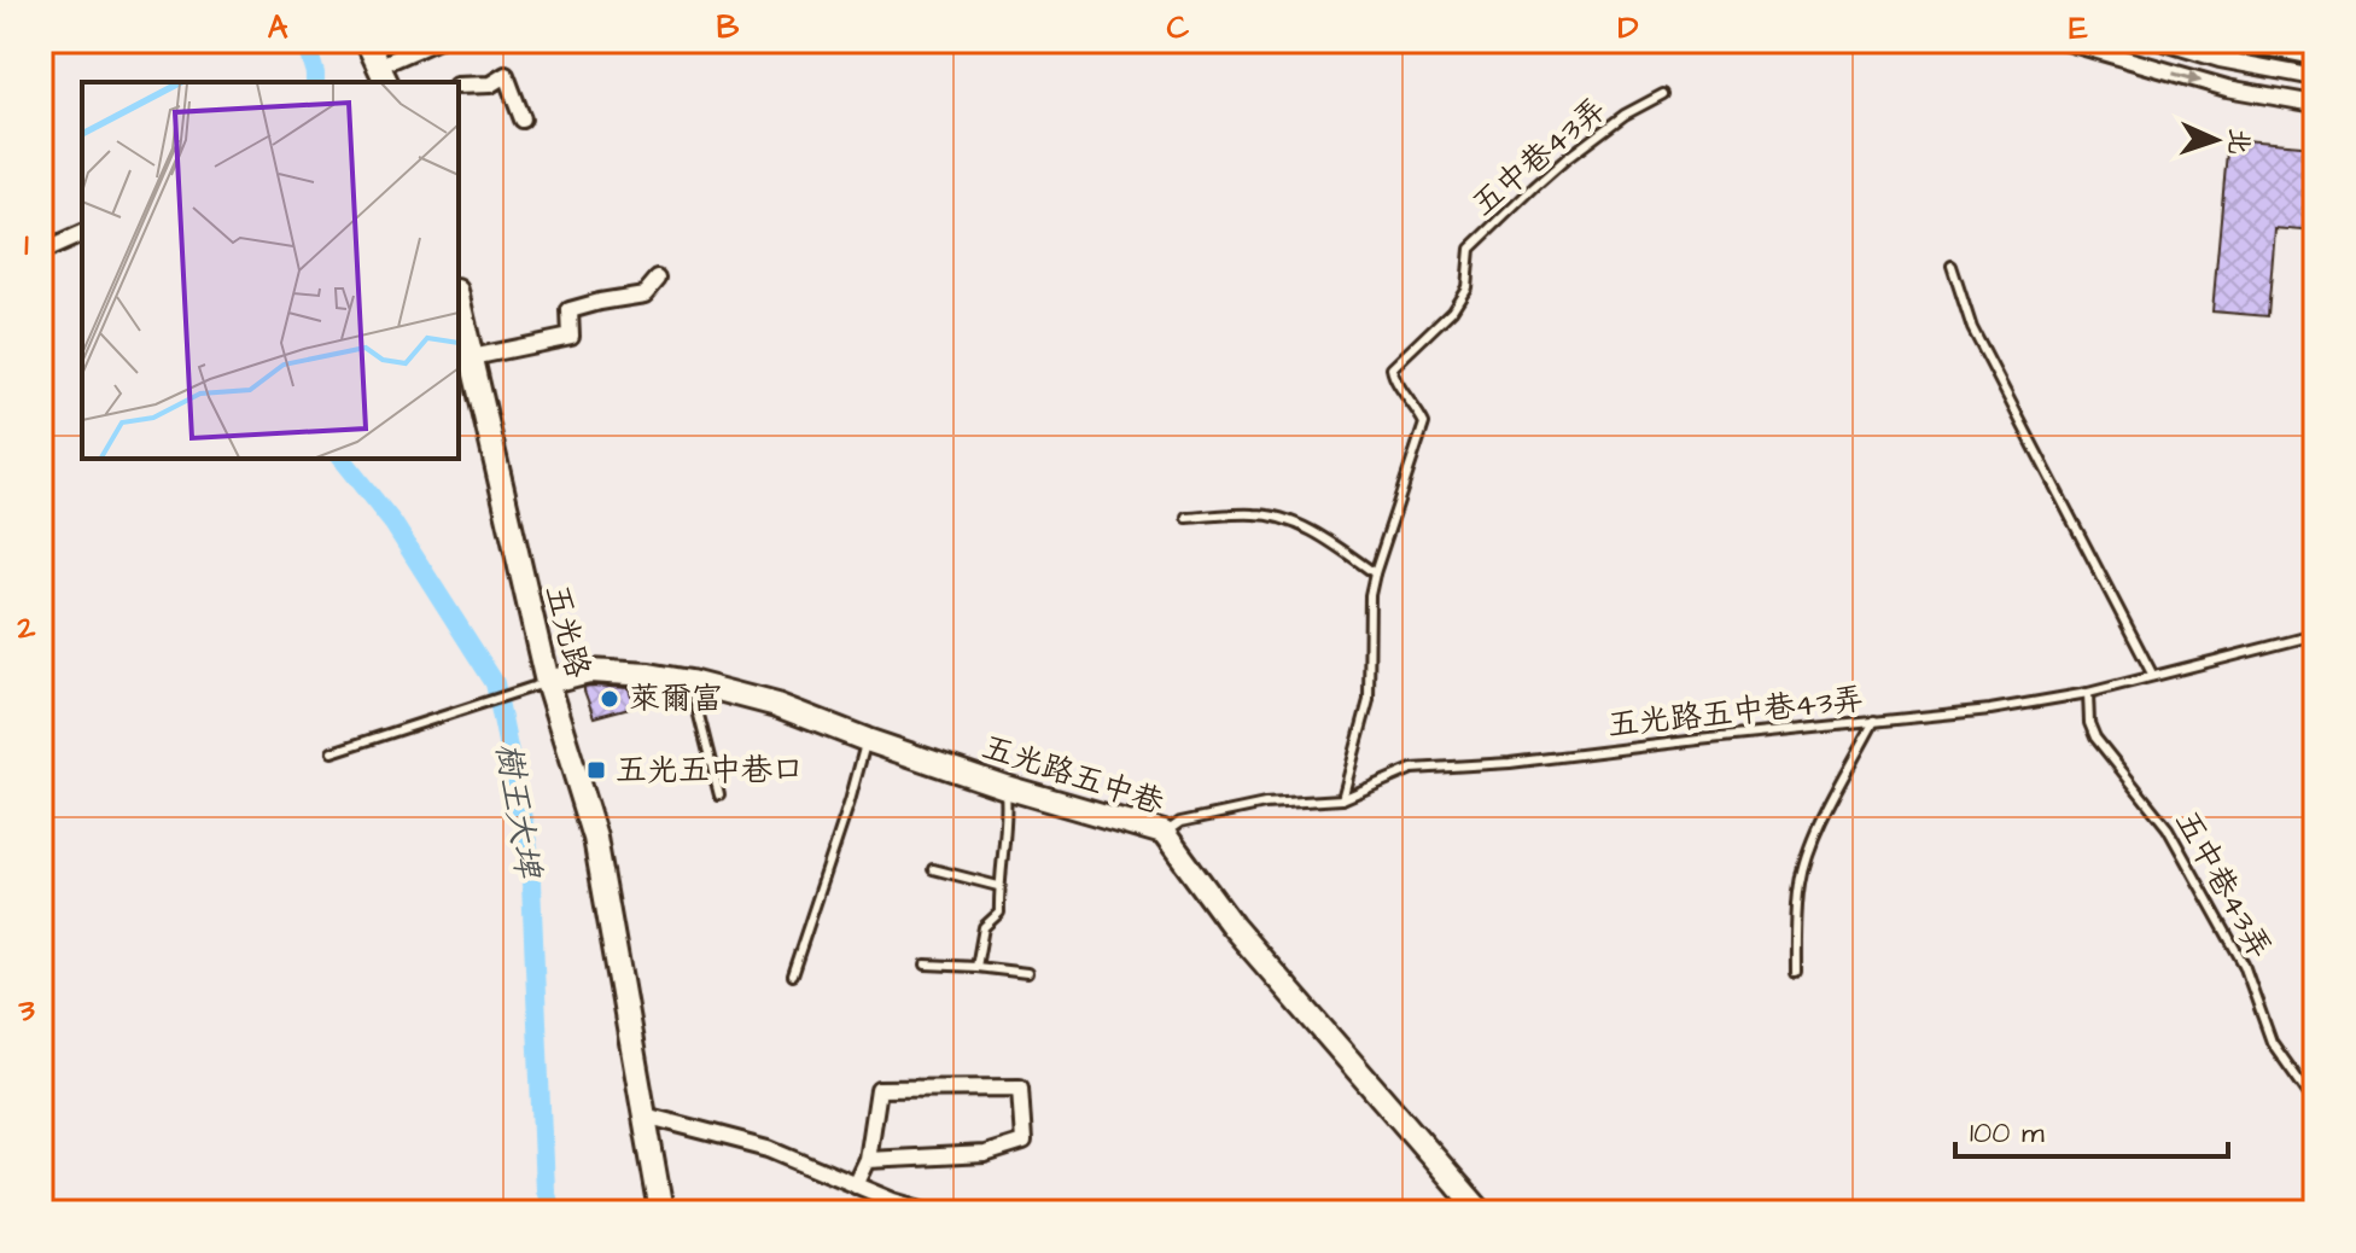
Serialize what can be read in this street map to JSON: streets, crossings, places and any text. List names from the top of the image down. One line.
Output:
{"streets":{"street":["五光路","五光路五中巷"],"lane":["五中巷43弄","五光路五中巷43弄"]},"crossings":[["五中巷43弄","五光路五中巷43弄"],["五光路","五光路五中巷"],["五光路五中巷43弄","五光路五中巷"]],"water":["樹王大埤"],"places":{"other":["萊爾富"],"transit":["五光五中巷口"]},"scale_bar":"100 m","north":"right","grid":{"columns":["A","B","C","D","E"],"rows":["1","2","3"]}}
